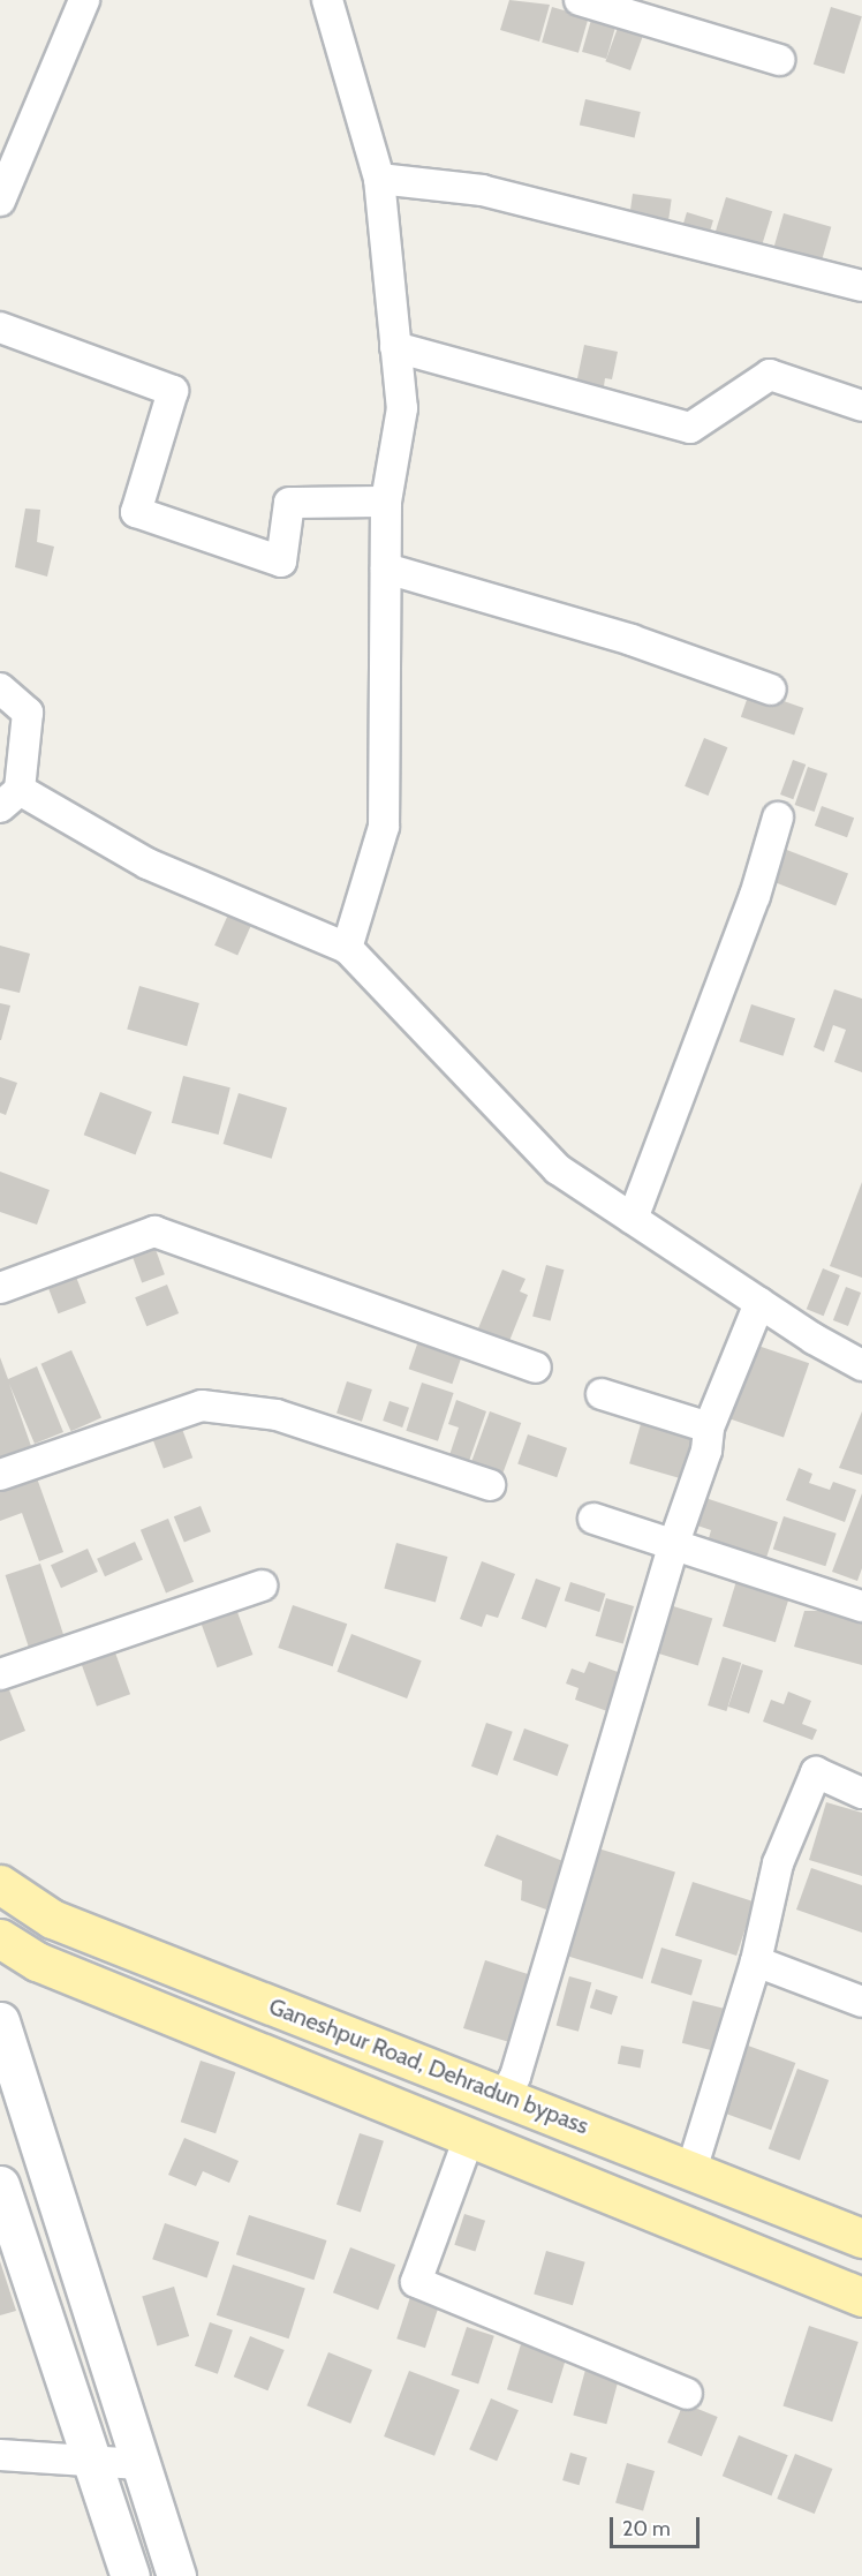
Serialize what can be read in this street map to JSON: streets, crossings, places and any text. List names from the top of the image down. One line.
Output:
{"streets":{"main road":["Ganeshpur Road, Dehradun bypass"]},"scale_bar":"20 m"}
